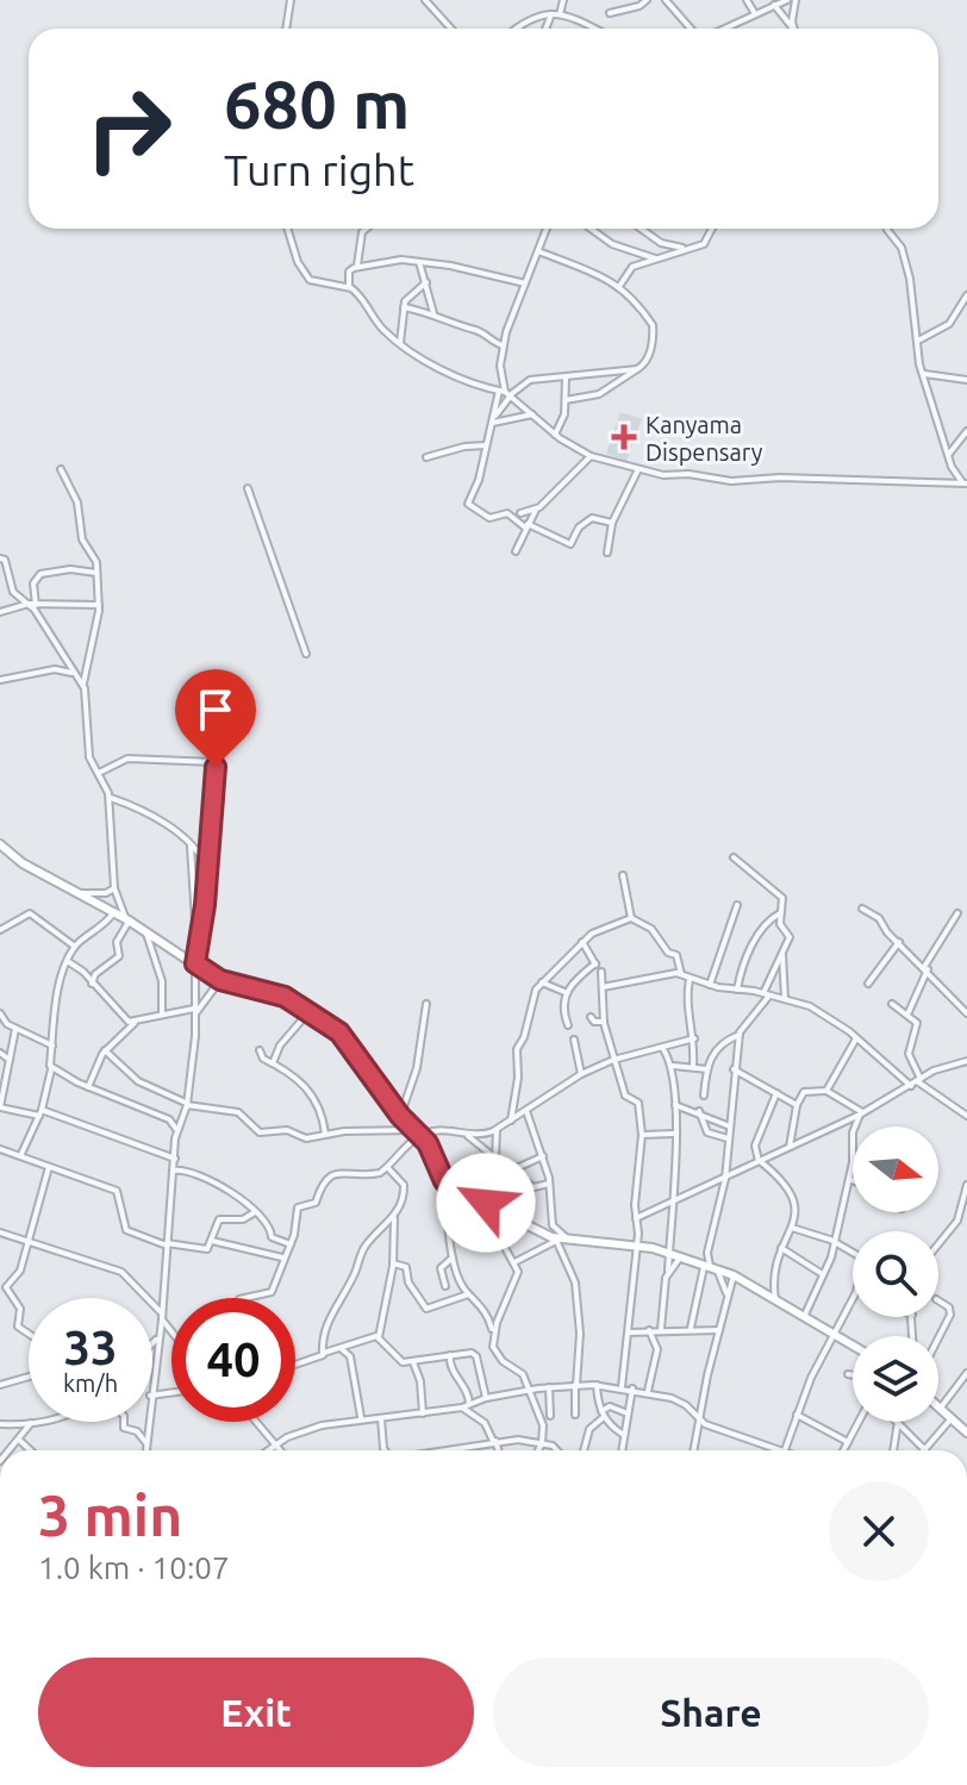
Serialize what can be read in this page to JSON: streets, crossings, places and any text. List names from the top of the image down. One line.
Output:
{"places":{"health":["Kanyama Dispensary"]},"north":"right","page":{"turn":["680 m","Turn right"],"speed":"33 km/h","limit":"40","heading":["3 min","1.0 km · 10:07"],"buttons":["Exit","Share"]}}
